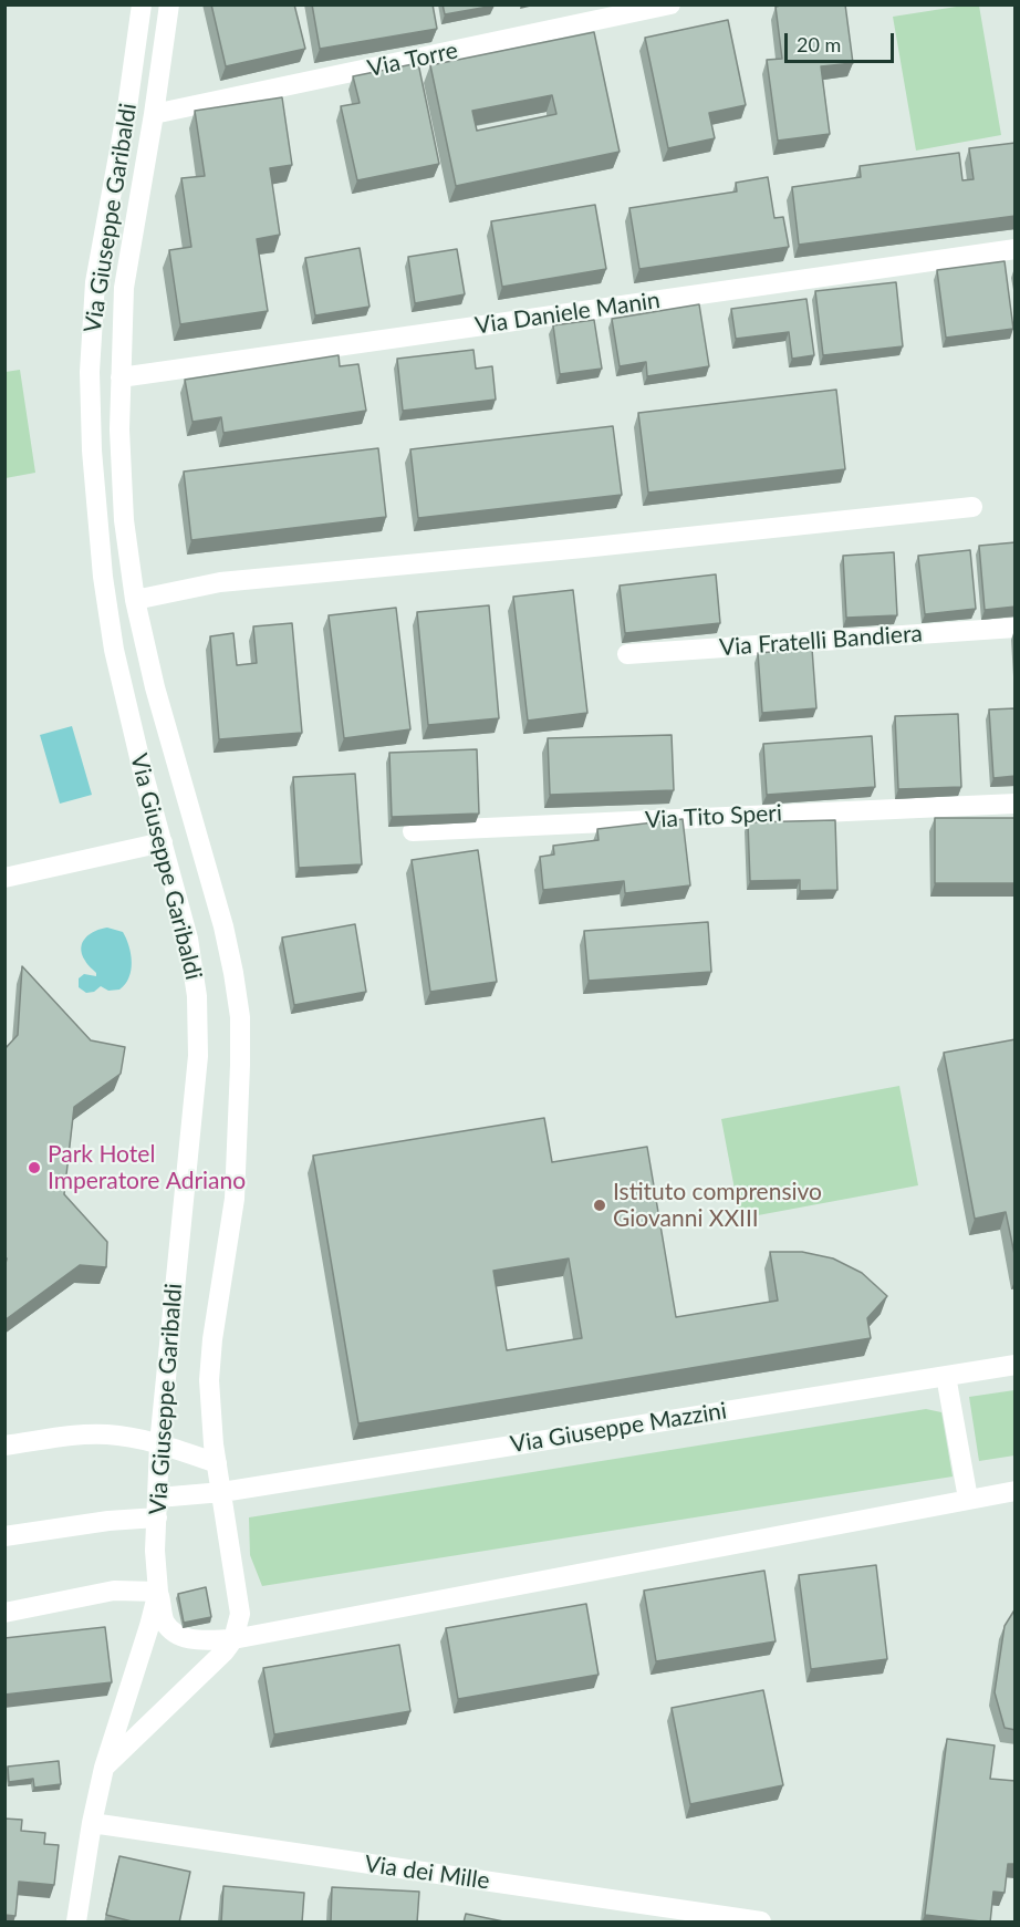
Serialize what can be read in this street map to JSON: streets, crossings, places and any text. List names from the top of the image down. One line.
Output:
{"streets":{"street":["Via Torre","Via Giuseppe Garibaldi","Via Daniele Manin","Via Fratelli Bandiera","Via Tito Speri","Via Giuseppe Mazzini","Via dei Mille"]},"crossings":[["Via Torre","Via Giuseppe Garibaldi"],["Via Giuseppe Garibaldi","Via Daniele Manin"],["Via Giuseppe Garibaldi","Via Giuseppe Mazzini"],["Via Giuseppe Garibaldi","Via dei Mille"]],"places":["Park Hotel Imperatore Adriano","Istituto comprensivo Giovanni XXIII"],"scale_bar":"20 m"}
